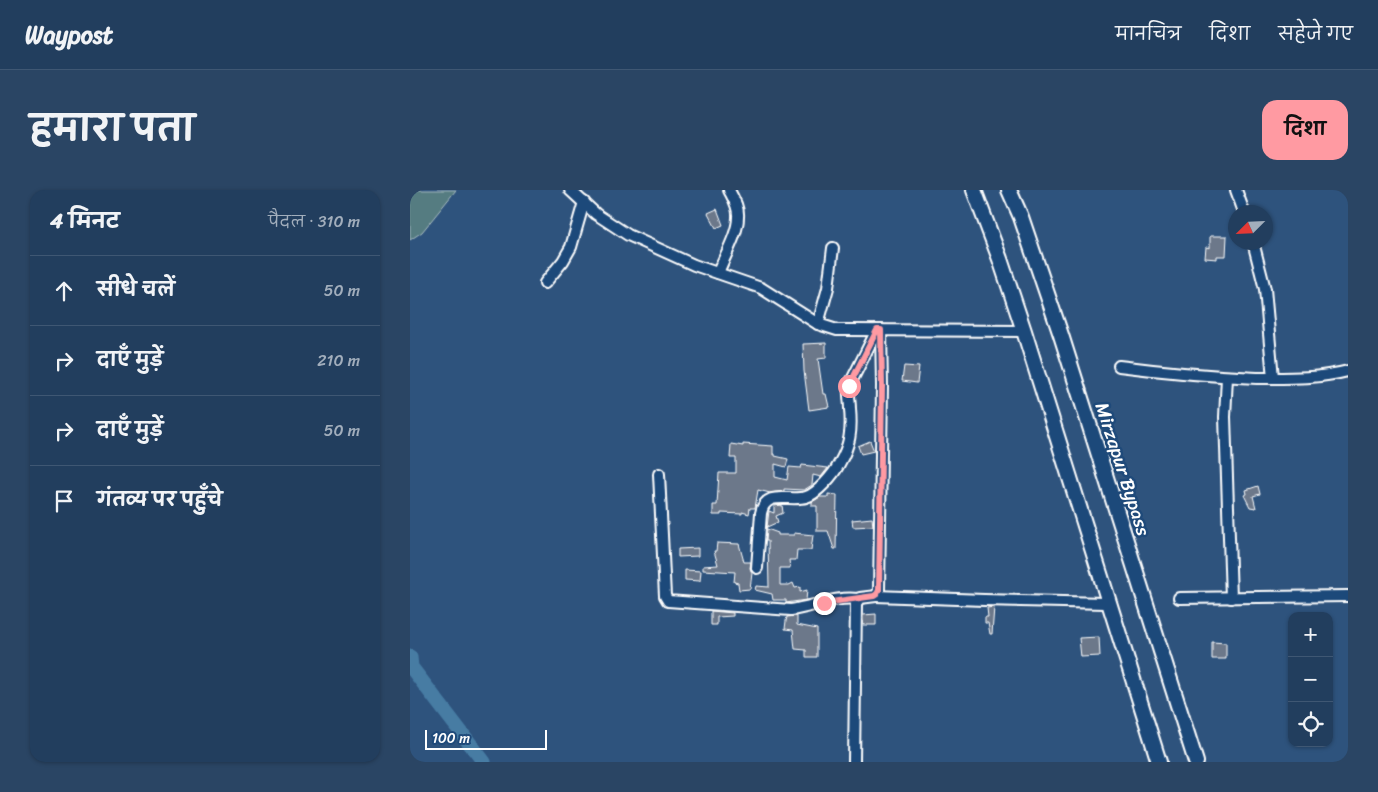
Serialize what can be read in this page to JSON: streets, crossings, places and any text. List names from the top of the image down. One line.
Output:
{"streets":{"highway":["Mirzapur Bypass"]},"scale_bar":"100 m","north":"bottom left","page":{"header":"Waypost","nav":["मानचित्र","दिशा","सहेजे गए"],"title":"हमारा पता","buttons":"दिशा","heading":["4 मिनट","पैदल · 310 m"],"list":[["सीधे चलें","50 m"],["दाएँ मुड़ें","210 m"],["दाएँ मुड़ें","50 m"],"गंतव्य पर पहुँचे"],"map_buttons":["+","−"],"scale":"100 m"}}
